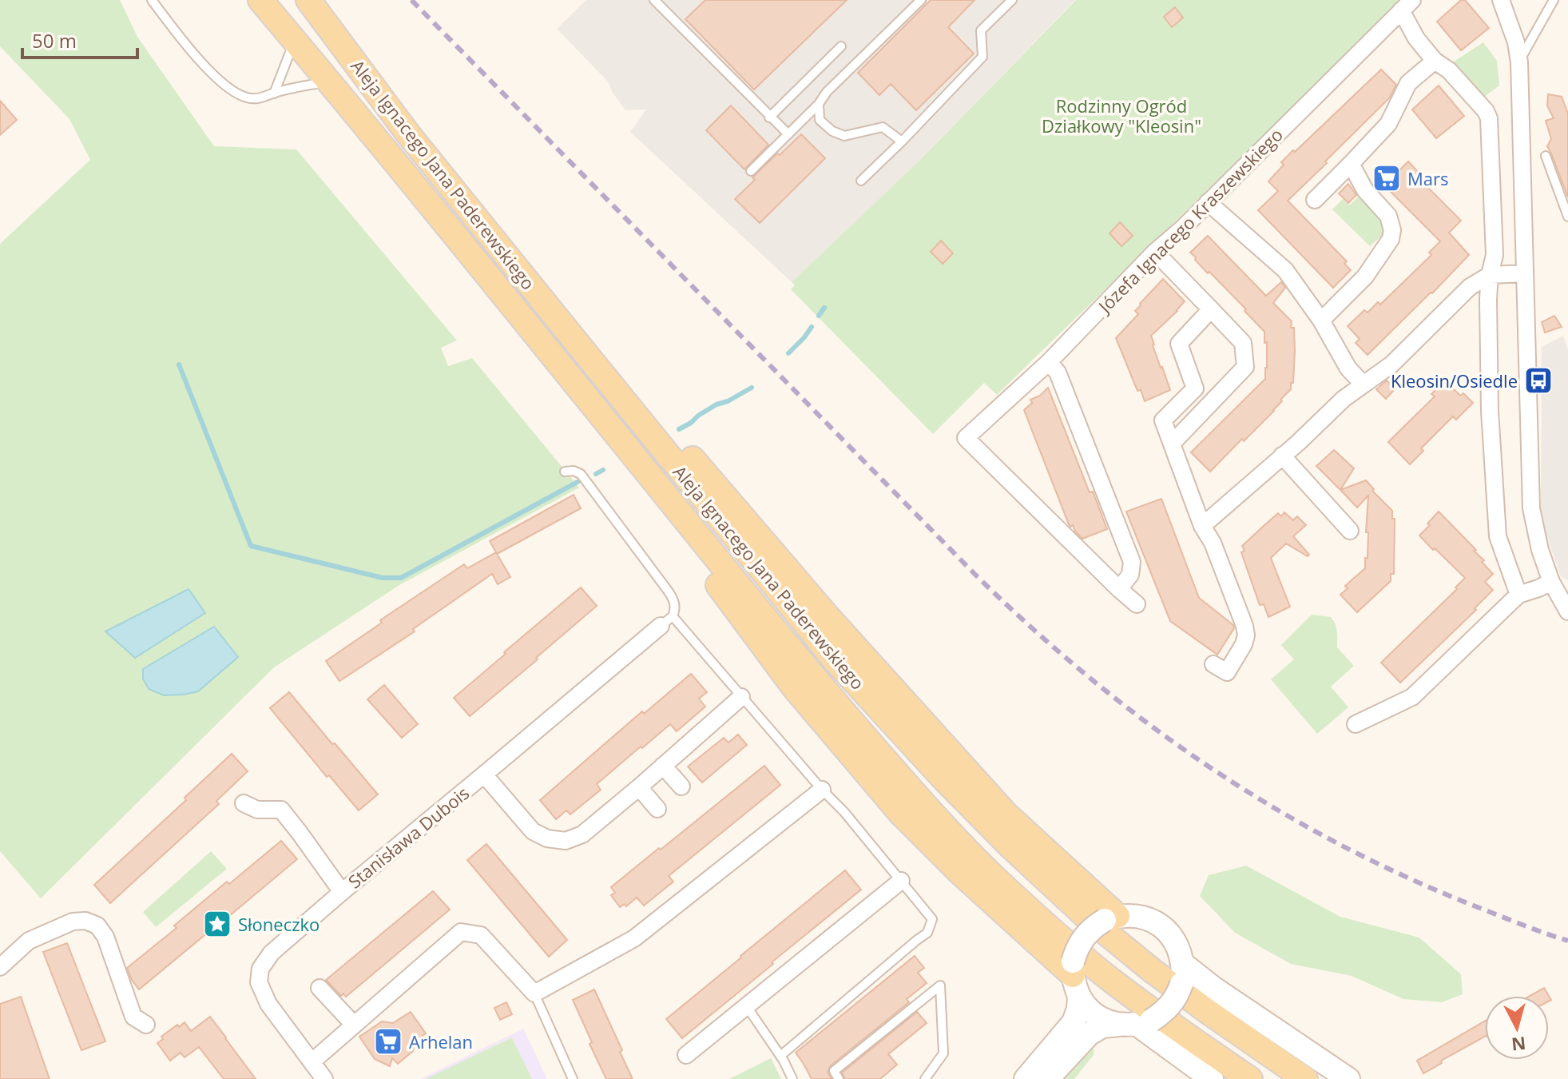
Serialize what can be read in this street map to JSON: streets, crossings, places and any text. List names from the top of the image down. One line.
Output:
{"streets":{"main road":["Aleja Ignacego Jana Paderewskiego"],"street":["Józefa Ignacego Kraszewskiego","Stanisława Dubois"]},"parks":["Rodzinny Ogród Działkowy \"Kleosin\""],"places":{"supermarket":["Mars","Arhelan"],"bus stop":["Kleosin/Osiedle"],"place":["Słoneczko"]},"scale_bar":"50 m","north":"bottom"}
